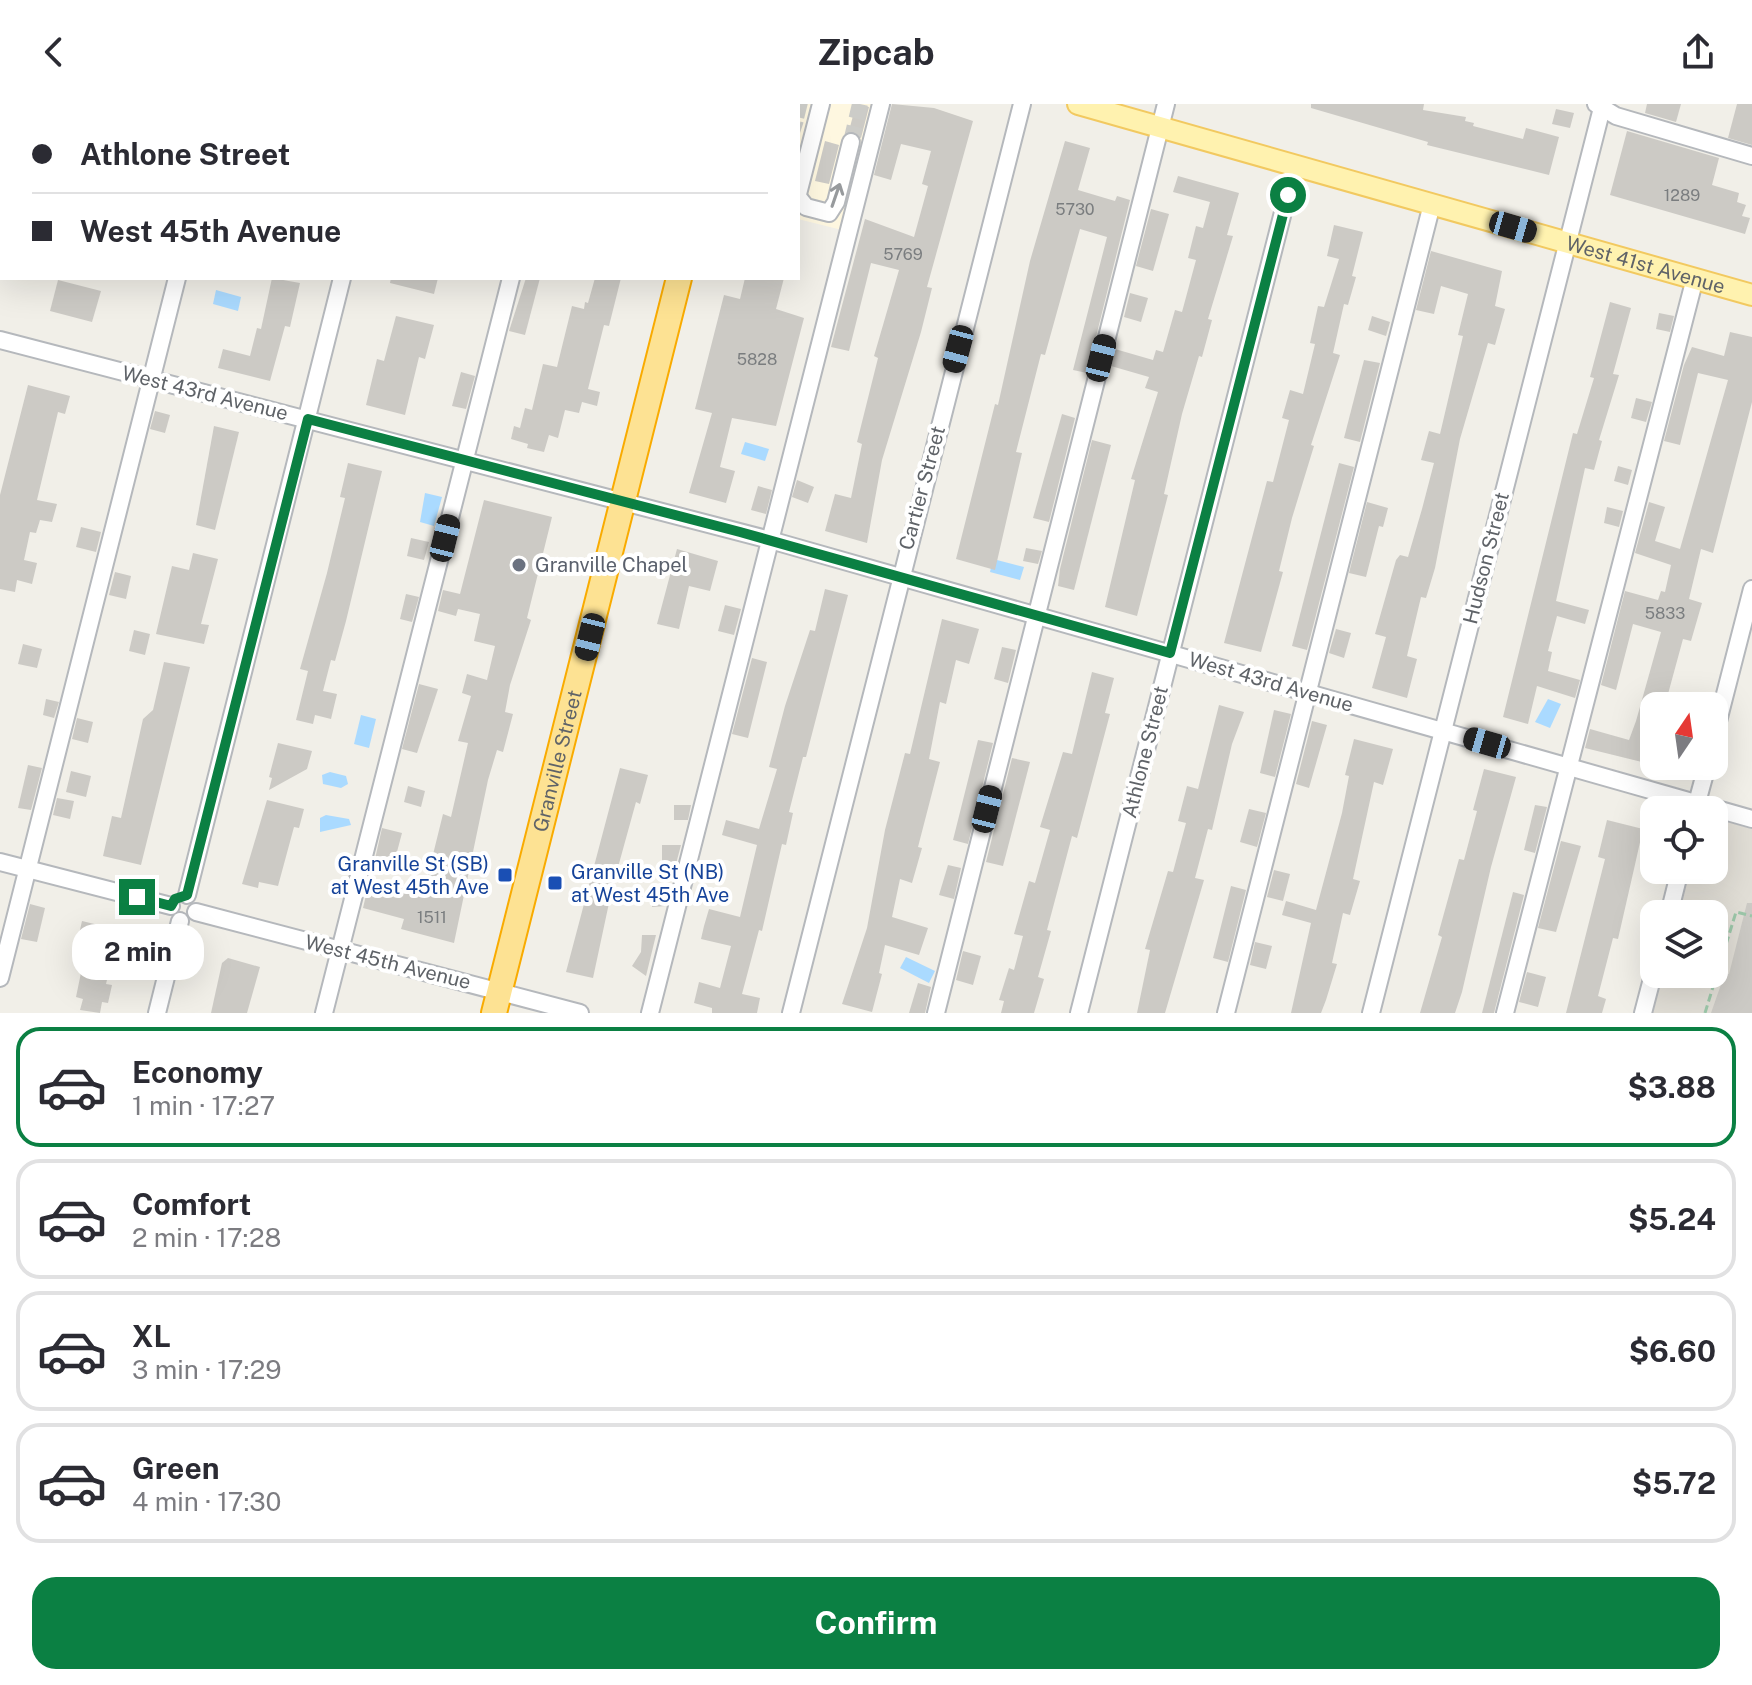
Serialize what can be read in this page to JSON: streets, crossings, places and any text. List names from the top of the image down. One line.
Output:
{"streets":{"highway":["Granville Street"],"main road":["West 41st Avenue"],"street":["West 43rd Avenue","Cartier Street","Hudson Street","Athlone Street","West 45th Avenue"]},"crossings":[["West 41st Avenue","Hudson Street"],["West 41st Avenue","Athlone Street"],["West 43rd Avenue","Cartier Street"],["West 43rd Avenue","Hudson Street"],["West 43rd Avenue","Athlone Street"],["West 43rd Avenue","Granville Street"],["Granville Street","West 45th Avenue"]],"places":{"other":["Granville Chapel"],"transit":["Granville St (SB) at West 45th Ave","Granville St (NB) at West 45th Ave"]},"house_numbers":["1289","5730","5769","5828","5833","1511"],"north":"top","page":{"header":"Zipcab","banner":["Athlone Street","West 45th Avenue"],"bubble":"2 min","list":[{"name":"Economy","note":"1 min · 17:27","value":"$3.88"},{"name":"Comfort","note":"2 min · 17:28","value":"$5.24"},{"name":"XL","note":"3 min · 17:29","value":"$6.60"},{"name":"Green","note":"4 min · 17:30","value":"$5.72"}],"buttons":"Confirm"}}
